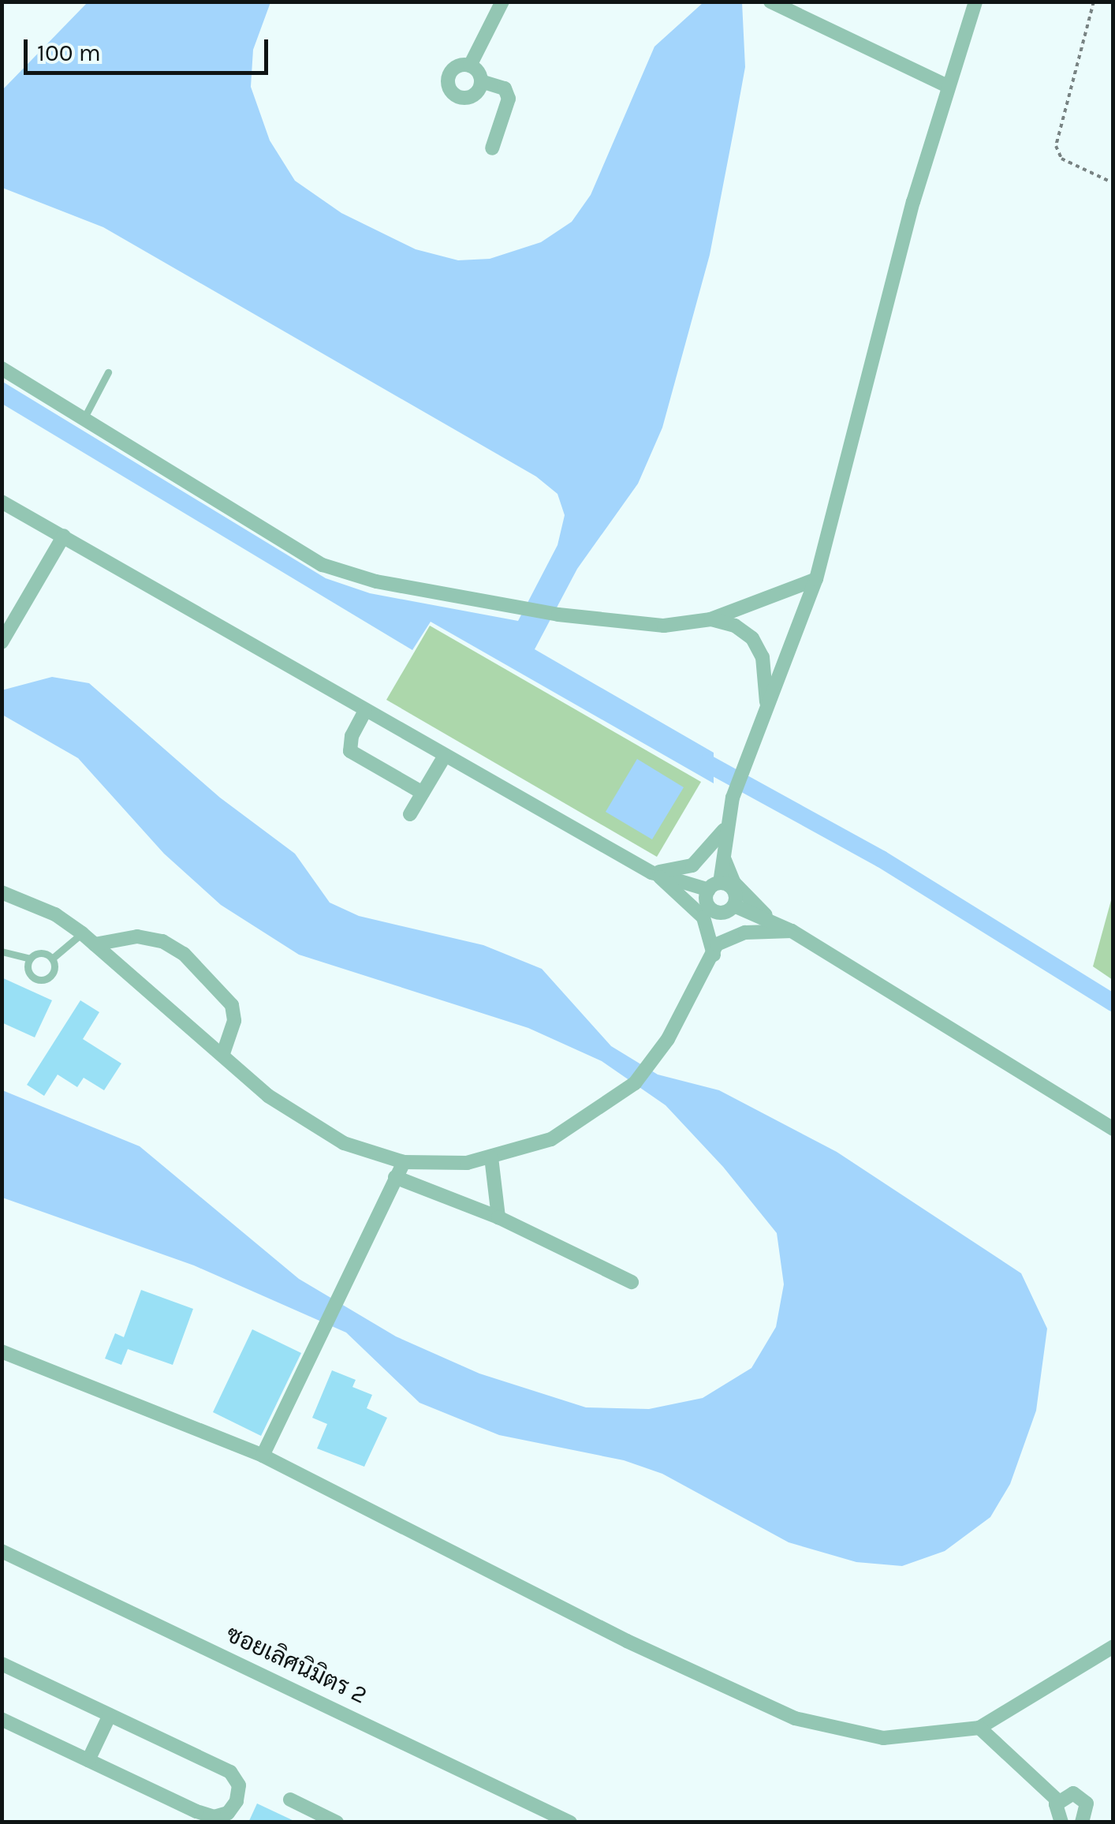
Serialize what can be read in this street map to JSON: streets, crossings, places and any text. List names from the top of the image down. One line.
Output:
{"streets":{"street":["ซอยเลิศนิมิตร 2"]},"scale_bar":"100 m"}
